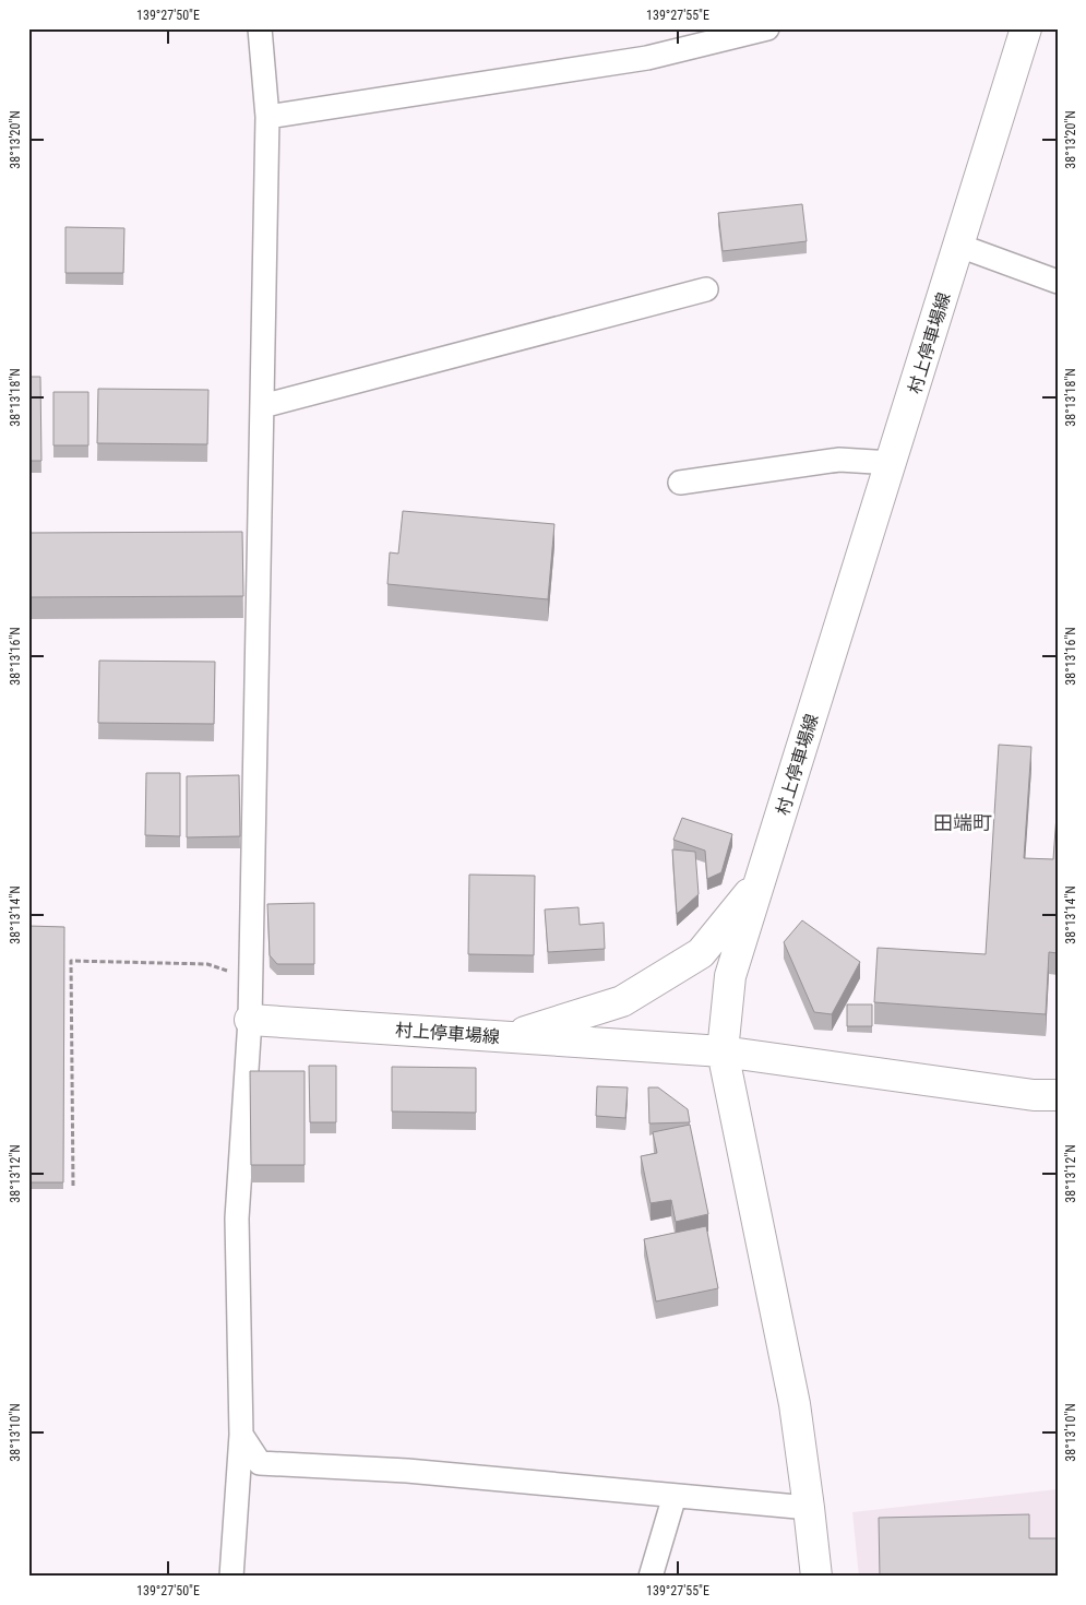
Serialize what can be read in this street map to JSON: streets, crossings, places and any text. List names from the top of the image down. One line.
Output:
{"streets":{"main road":["村上停車場線"]},"districts":["田端町"],"coordinates":["139°27'50\"E","139°27'55\"E","38°13'20\"N","38°13'18\"N","38°13'16\"N","38°13'14\"N","38°13'12\"N","38°13'10\"N"]}
